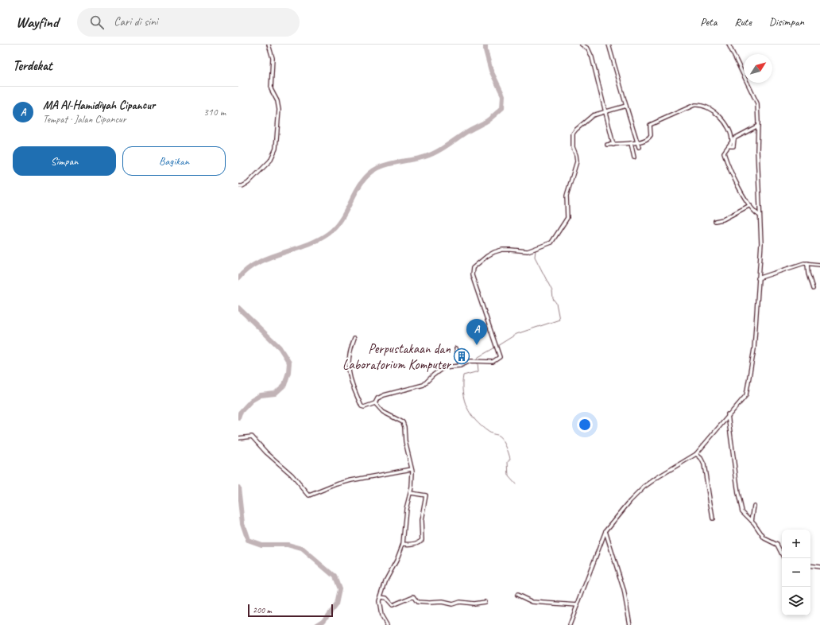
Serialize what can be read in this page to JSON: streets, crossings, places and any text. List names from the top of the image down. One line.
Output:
{"places":{"building":["Perpustakaan dan Laboratorium Komputer"]},"scale_bar":"200 m","north":"top right","page":{"header":"Wayfind","search":"Cari di sini","nav":["Peta","Rute","Disimpan"],"heading":"Terdekat","list":[{"mark":"A","name":"MA Al-Hamidiyah Cipancur","note":"Tempat · Jalan Cipancur","value":"310 m"}],"buttons":["Simpan","Bagikan"],"pins":"A","map_buttons":["+","−"],"scale":"200 m"}}
